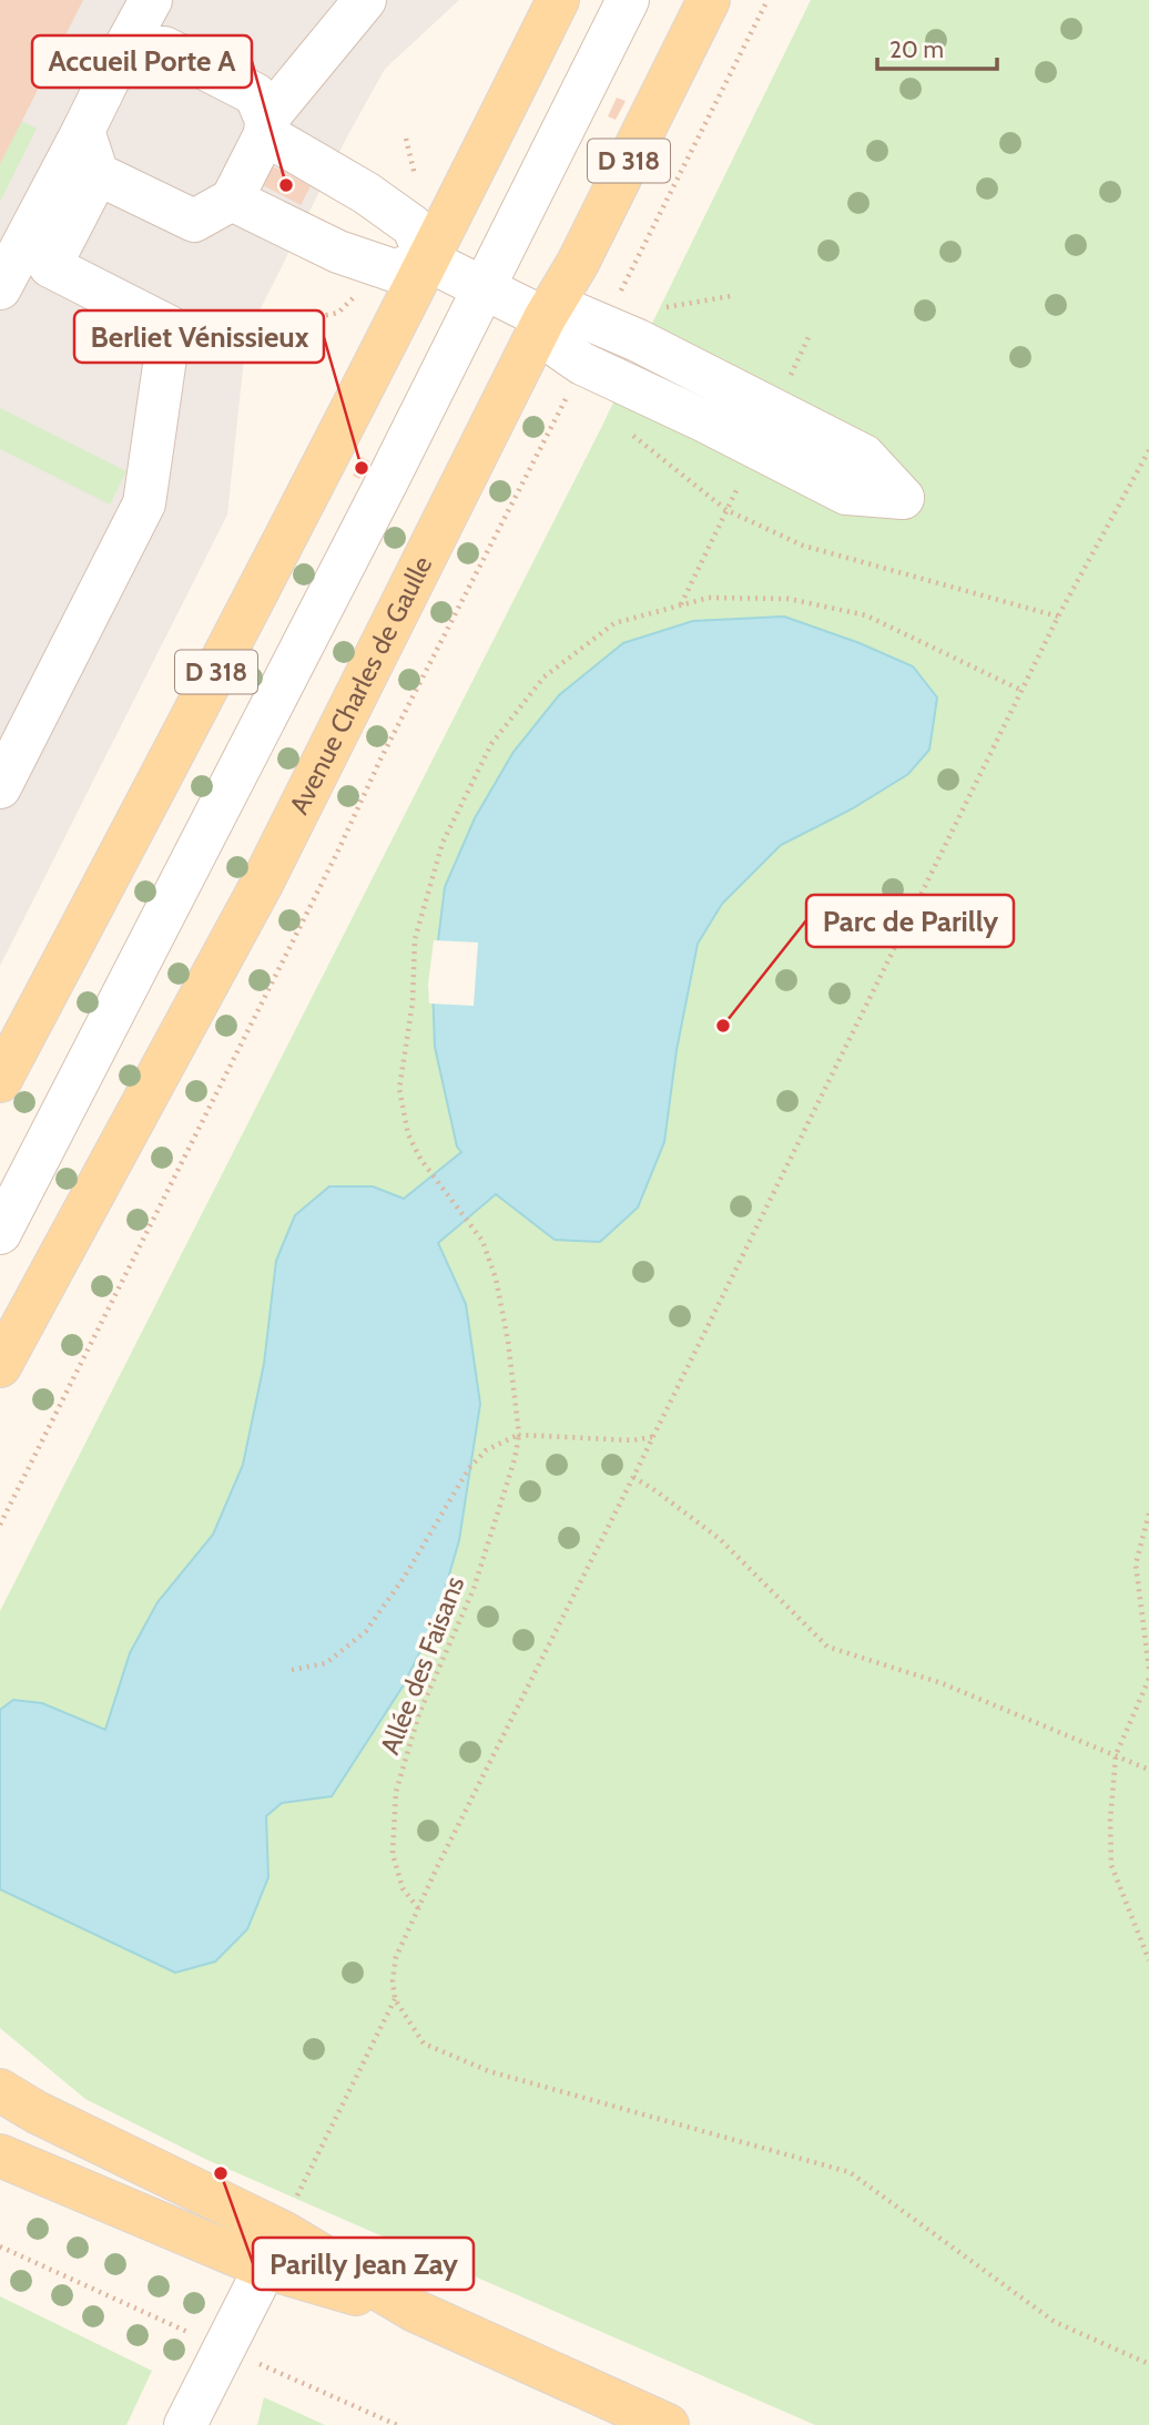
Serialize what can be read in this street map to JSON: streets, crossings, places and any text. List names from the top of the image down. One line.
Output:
{"streets":{"main road":["D 318","Avenue Charles de Gaulle"],"path":["Allée des Faisans"]},"places":["Accueil Porte A","Berliet Vénissieux","Parc de Parilly","Parilly Jean Zay"],"scale_bar":"20 m"}
